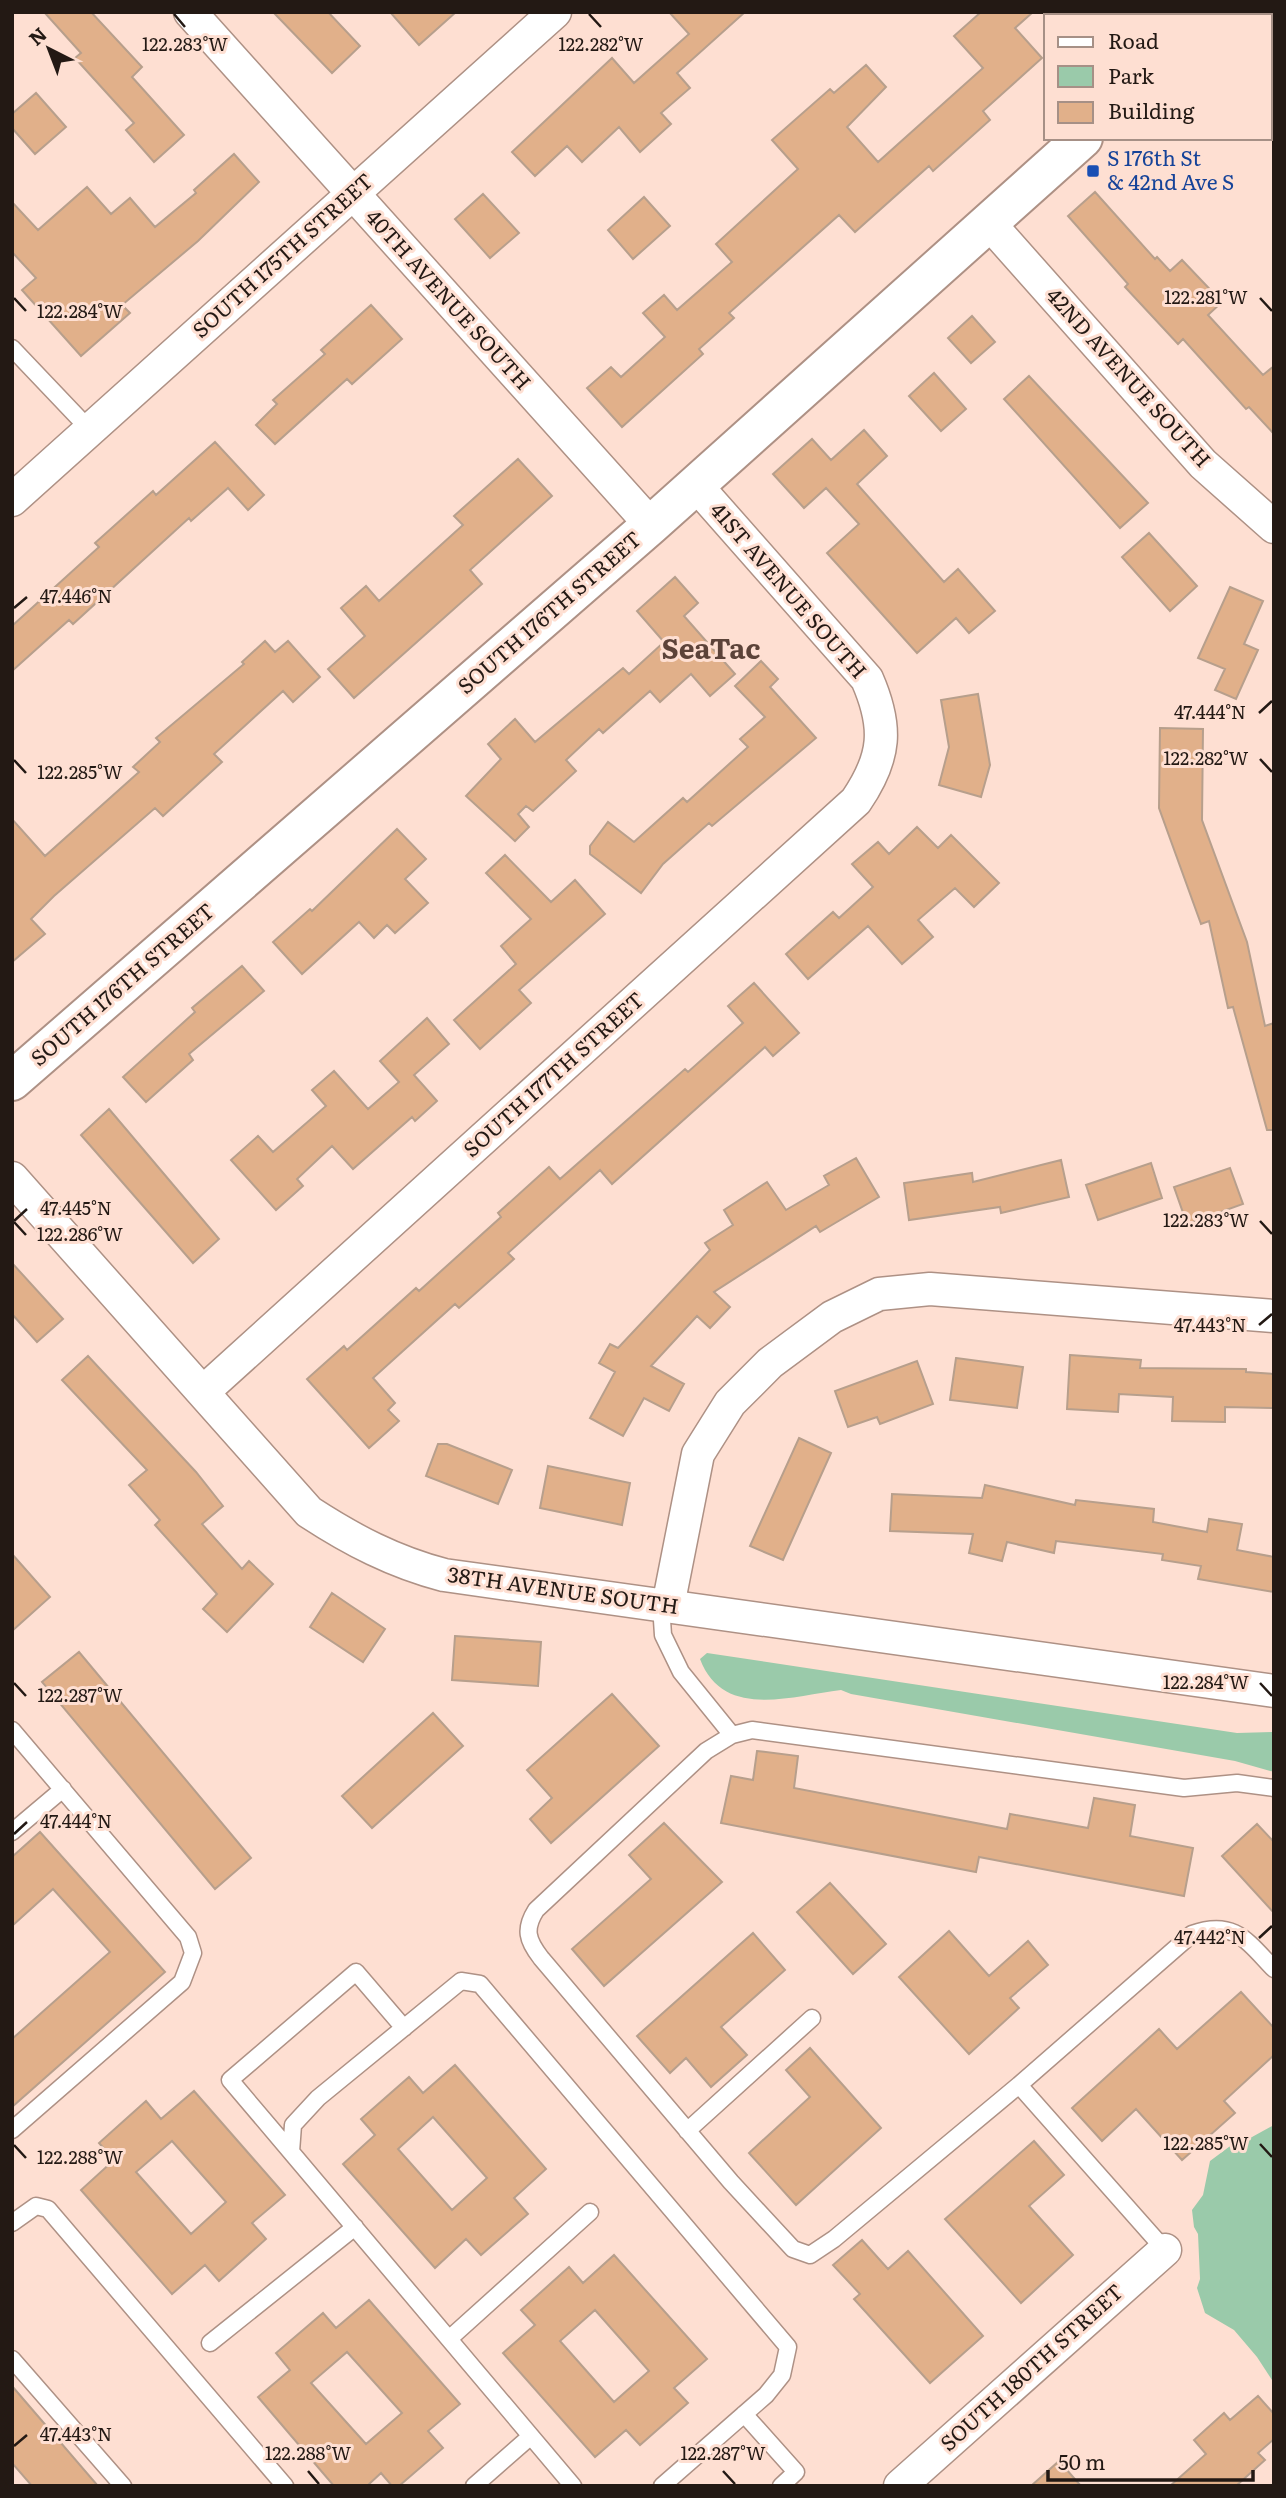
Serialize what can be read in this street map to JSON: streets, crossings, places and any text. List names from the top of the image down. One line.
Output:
{"streets":{"street":["SOUTH 175TH STREET","40TH AVENUE SOUTH","42ND AVENUE SOUTH","41ST AVENUE SOUTH","SOUTH 176TH STREET","SOUTH 177TH STREET","38TH AVENUE SOUTH","SOUTH 180TH STREET"]},"crossings":[["SOUTH 175TH STREET","40TH AVENUE SOUTH"],["40TH AVENUE SOUTH","SOUTH 176TH STREET"],["42ND AVENUE SOUTH","SOUTH 176TH STREET"],["41ST AVENUE SOUTH","SOUTH 176TH STREET"],["41ST AVENUE SOUTH","SOUTH 177TH STREET"],["SOUTH 177TH STREET","38TH AVENUE SOUTH"]],"districts":["SeaTac"],"places":{"transit":["S 176th St & 42nd Ave S"]},"legend":["Road","Park","Building"],"scale_bar":"50 m","north":"top left","coordinates":["122.282°W","122.283°W","122.281°W","122.284°W","47.446°N","47.444°N","122.285°W","47.445°N","122.286°W","47.443°N","122.287°W","47.442°N","122.288°W"]}
